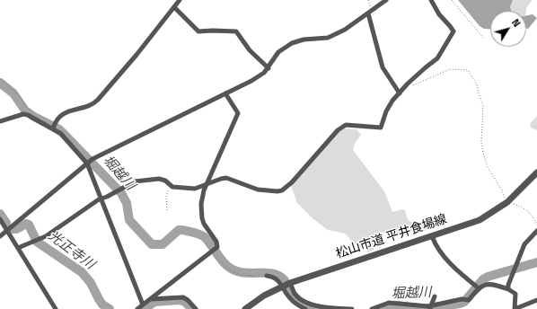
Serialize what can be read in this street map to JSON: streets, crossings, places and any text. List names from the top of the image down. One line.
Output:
{"streets":{"street":["松山市道 平井食場線"]},"water":["堀越川","光正寺川"],"north":"top right"}
